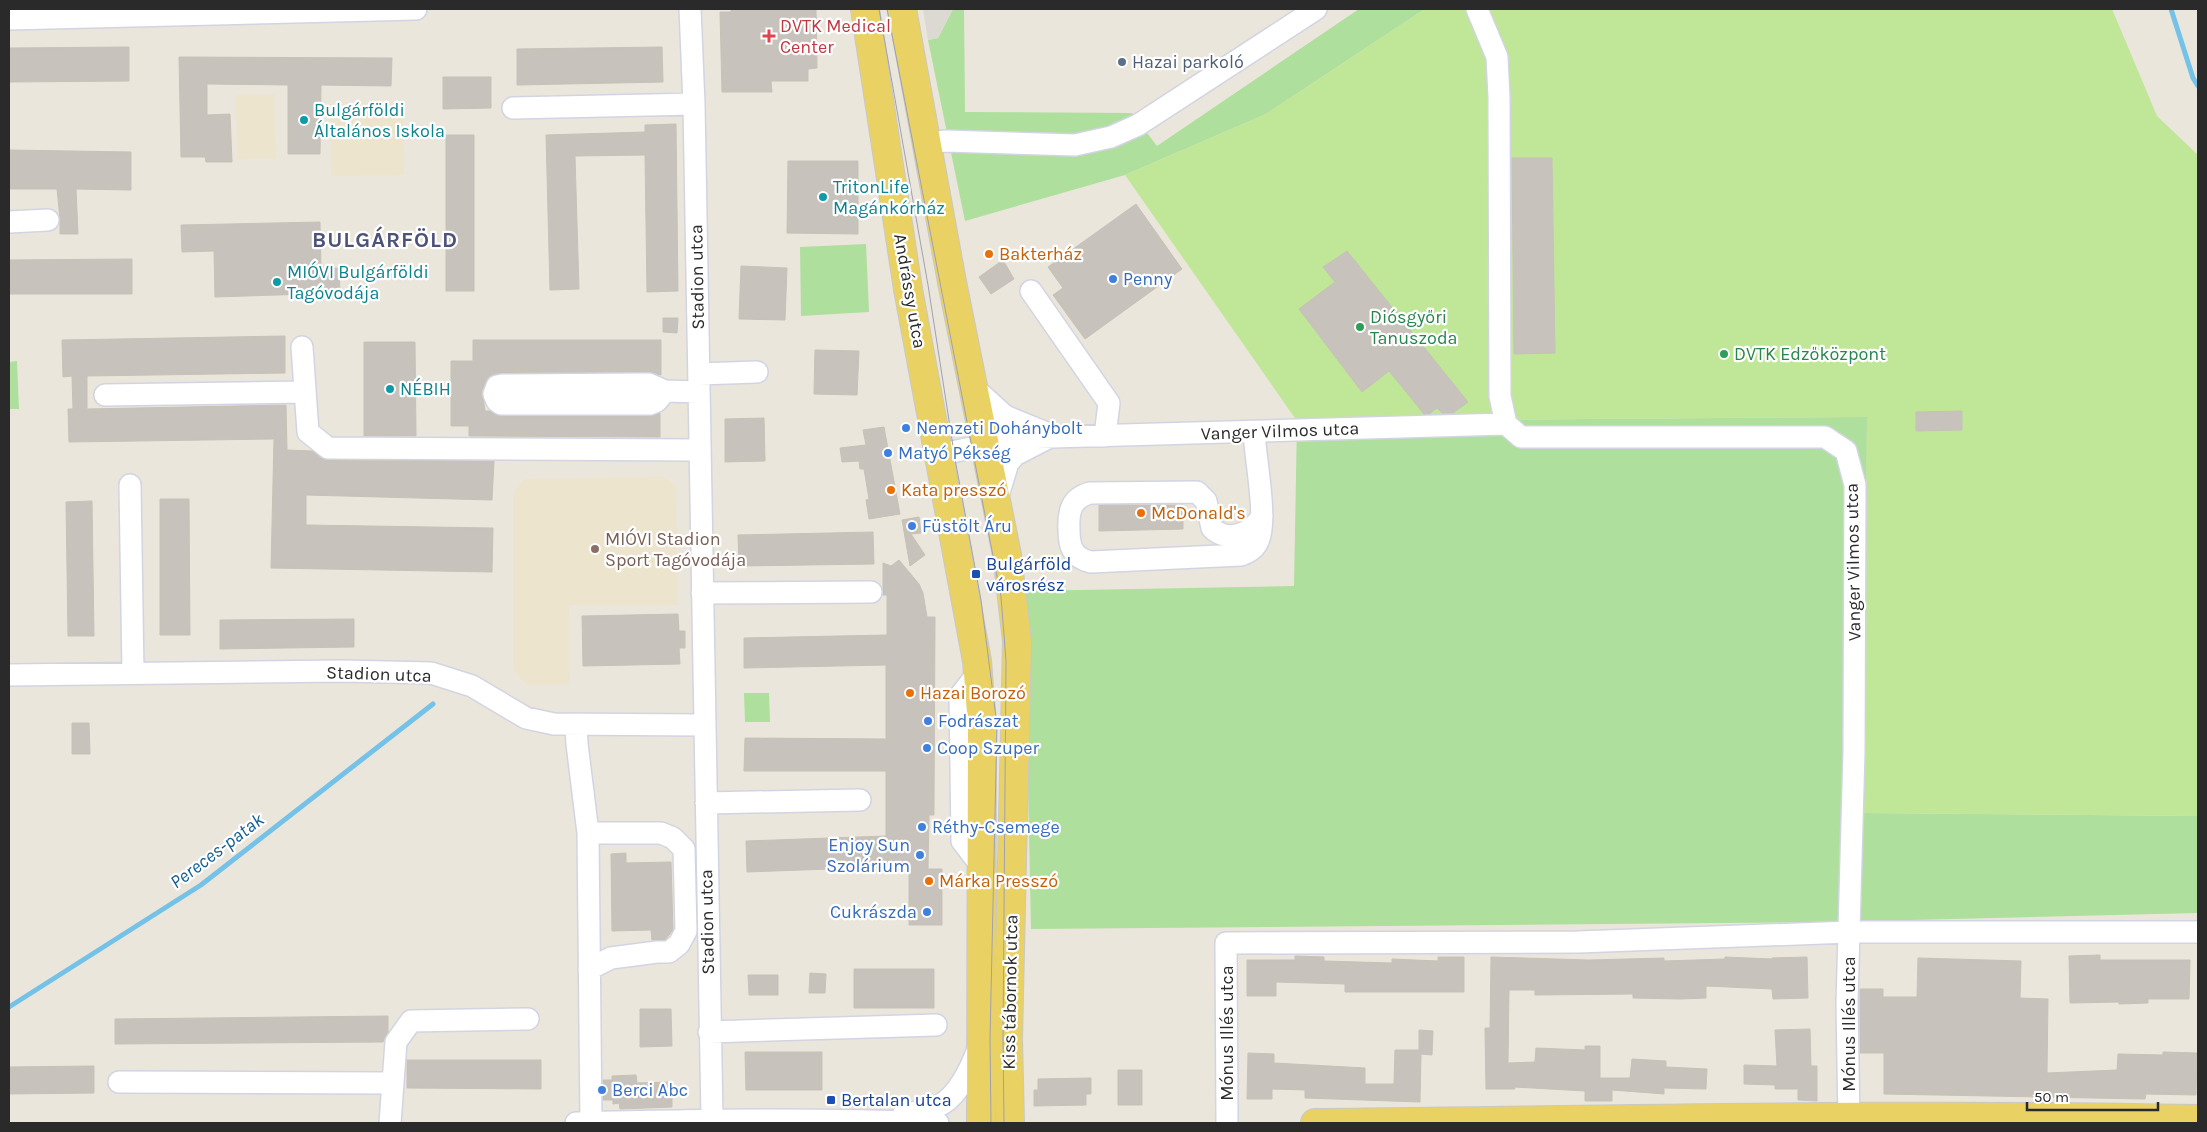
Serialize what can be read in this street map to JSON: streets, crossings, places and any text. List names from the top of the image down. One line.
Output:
{"streets":{"main road":["Andrássy utca","Kiss tábornok utca"],"street":["Stadion utca","Vanger Vilmos utca","Mónus Illés utca"]},"crossings":[["Andrássy utca","Vanger Vilmos utca"],["Andrássy utca","Kiss tábornok utca"],["Vanger Vilmos utca","Kiss tábornok utca"],["Vanger Vilmos utca","Mónus Illés utca"]],"districts":["BULGÁRFÖLD"],"water":["Pereces-patak"],"places":{"health":["DVTK Medical Center"],"other":["Hazai parkoló","Bulgárföldi Általános Iskola","TritonLife Magánkórház","Bakterház","Penny","MIÓVI Bulgárföldi Tagóvodája","Diósgyőri Tanuszoda","DVTK Edzőközpont","NÉBIH","Nemzeti Dohánybolt","Matyó Pékség","Kata presszó","McDonald's","Füstölt Áru","MIÓVI Stadion Sport Tagóvodája","Hazai Borozó","Fodrászat","Coop Szuper","Réthy-Csemege","Enjoy Sun Szolárium","Márka Presszó","Cukrászda","Berci Abc"],"transit":["Bulgárföld városrész","Bertalan utca"]},"scale_bar":"50 m"}
